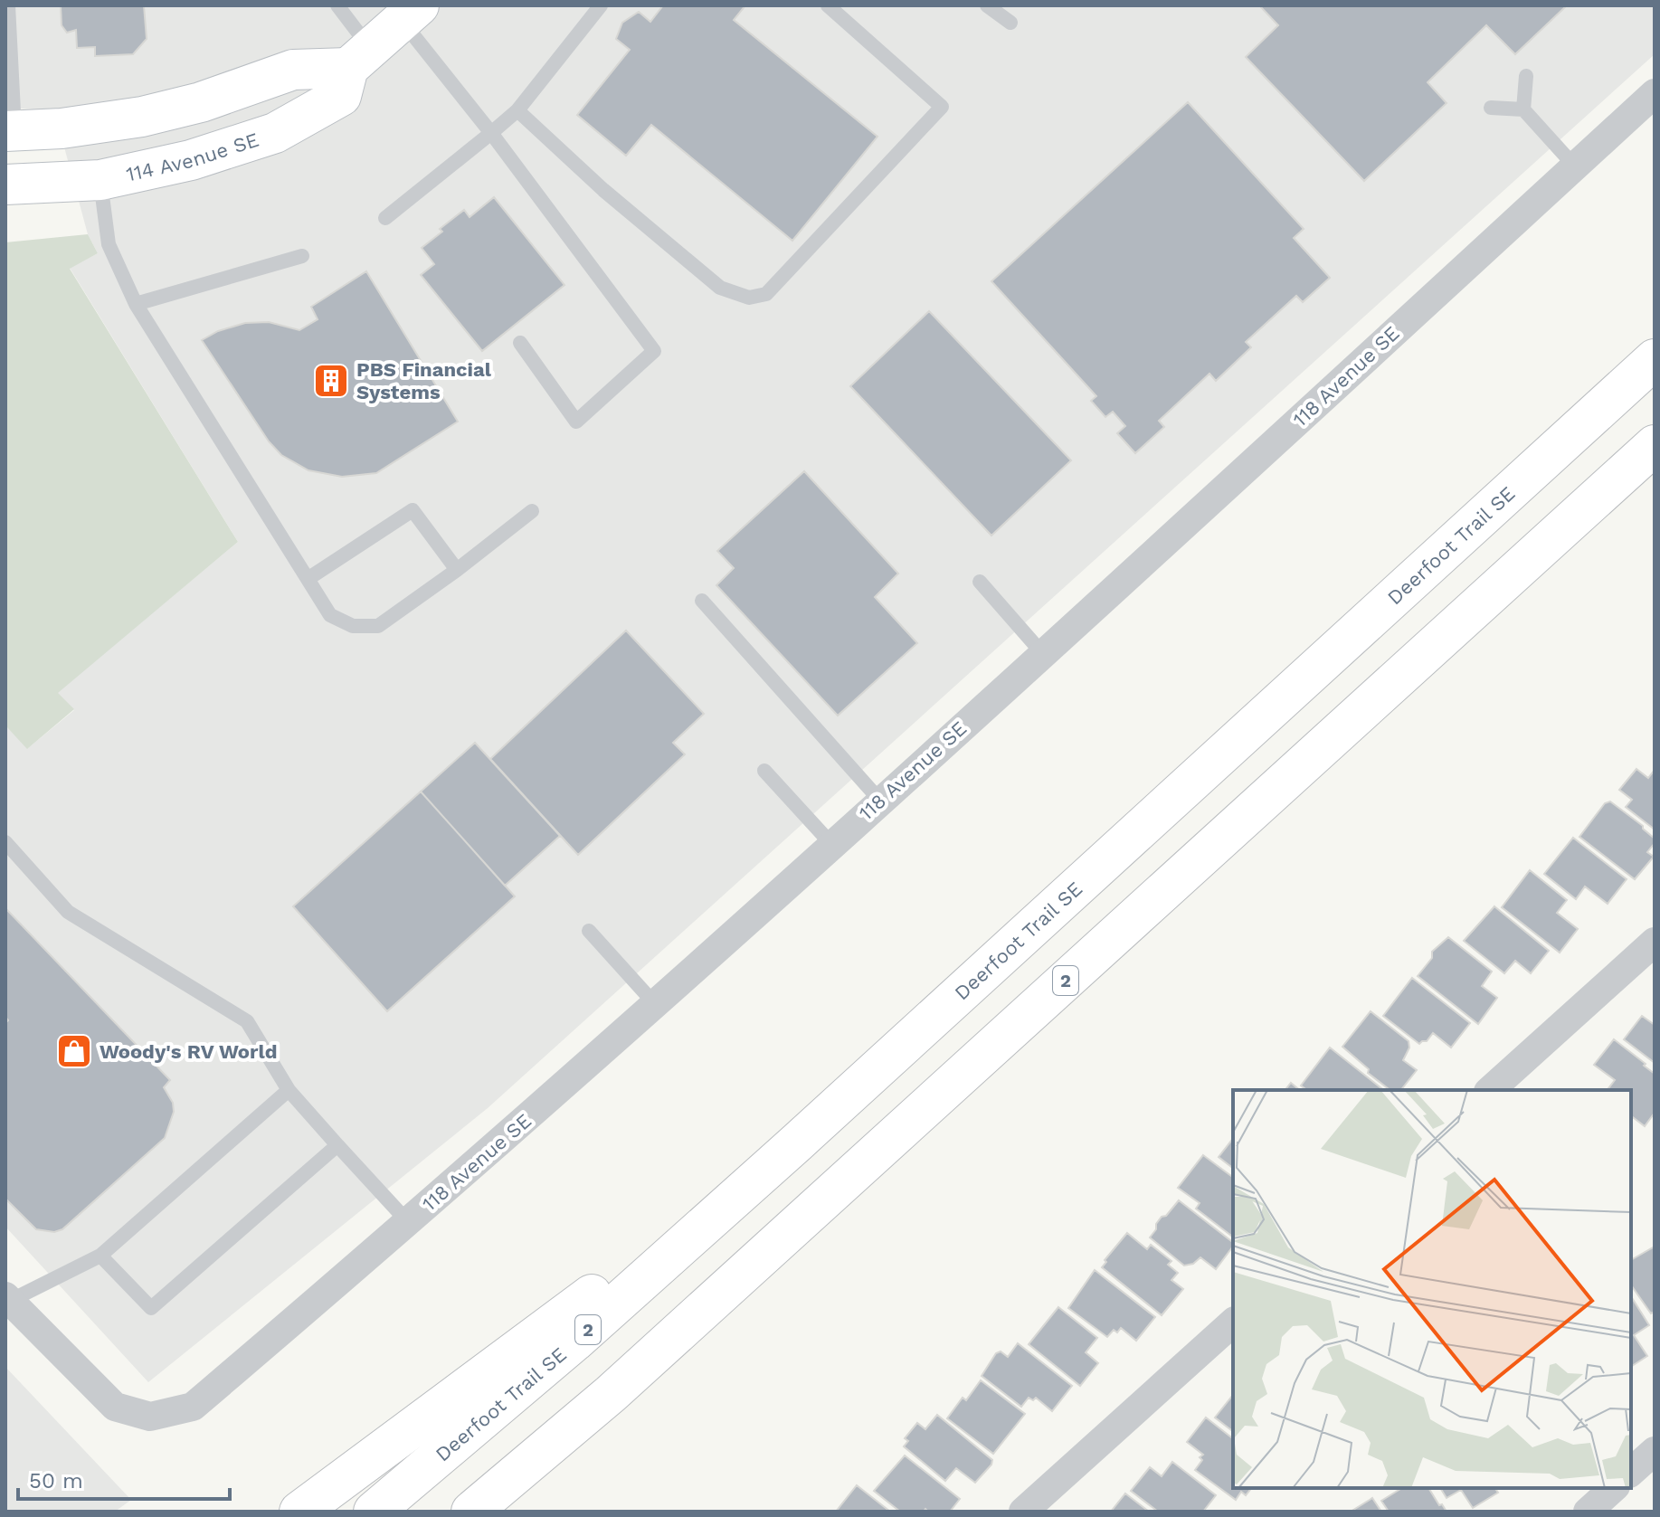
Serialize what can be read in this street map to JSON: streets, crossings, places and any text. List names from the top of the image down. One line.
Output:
{"streets":{"main road":["114 Avenue SE","Deerfoot Trail SE","2"],"street":["118 Avenue SE"]},"places":{"building":["PBS Financial Systems"],"shop":["Woody's RV World"]},"scale_bar":"50 m"}
